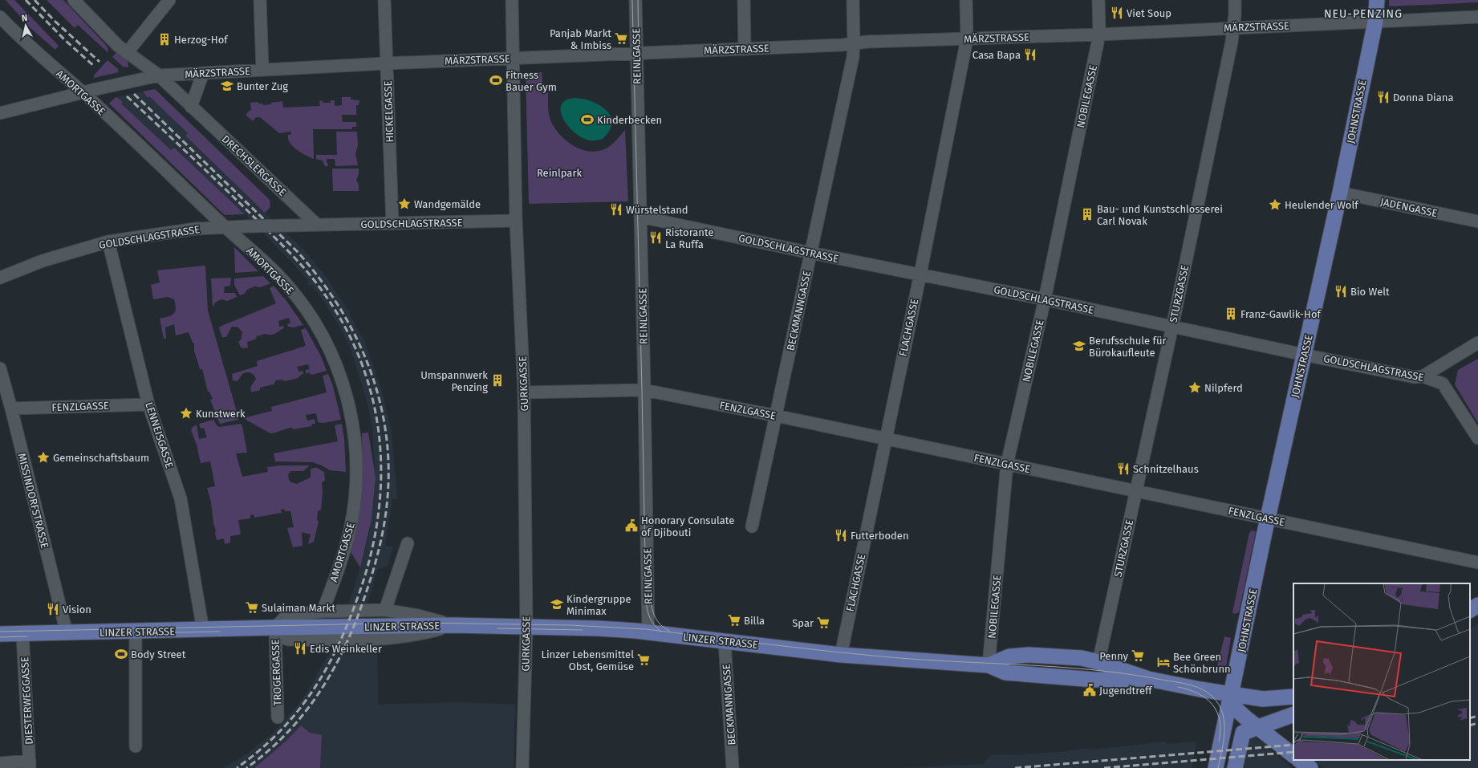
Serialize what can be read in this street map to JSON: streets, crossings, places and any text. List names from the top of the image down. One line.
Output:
{"streets":{"main road":["JOHNSTRASSE","LINZER STRASSE"],"street":["MÄRZSTRASSE","REINLGASSE","AMORTGASSE","NOBILEGASSE","HICKELGASSE","DRECHSLERGASSE","JADENGASSE","GOLDSCHLAGSTRASSE","STURZGASSE","BECKMANNGASSE","FLACHGASSE","GURKGASSE","FENZLGASSE","LENNEISGASSE","MISSINDORFSTRASSE","TROGERGASSE","DIESTERWEGGASSE"]},"crossings":[["MÄRZSTRASSE","REINLGASSE"],["MÄRZSTRASSE","AMORTGASSE"],["MÄRZSTRASSE","NOBILEGASSE"],["MÄRZSTRASSE","HICKELGASSE"],["MÄRZSTRASSE","JOHNSTRASSE"],["MÄRZSTRASSE","DRECHSLERGASSE"],["MÄRZSTRASSE","STURZGASSE"],["MÄRZSTRASSE","BECKMANNGASSE"],["MÄRZSTRASSE","FLACHGASSE"],["MÄRZSTRASSE","GURKGASSE"],["REINLGASSE","GOLDSCHLAGSTRASSE"],["REINLGASSE","FENZLGASSE"],["REINLGASSE","LINZER STRASSE"],["AMORTGASSE","GOLDSCHLAGSTRASSE"],["AMORTGASSE","LINZER STRASSE"],["NOBILEGASSE","GOLDSCHLAGSTRASSE"],["NOBILEGASSE","FENZLGASSE"],["NOBILEGASSE","LINZER STRASSE"],["HICKELGASSE","GOLDSCHLAGSTRASSE"],["JOHNSTRASSE","JADENGASSE"],["JOHNSTRASSE","GOLDSCHLAGSTRASSE"],["JOHNSTRASSE","FENZLGASSE"],["JOHNSTRASSE","LINZER STRASSE"],["DRECHSLERGASSE","GOLDSCHLAGSTRASSE"],["GOLDSCHLAGSTRASSE","STURZGASSE"],["GOLDSCHLAGSTRASSE","BECKMANNGASSE"],["GOLDSCHLAGSTRASSE","FLACHGASSE"],["GOLDSCHLAGSTRASSE","GURKGASSE"],["GOLDSCHLAGSTRASSE","LENNEISGASSE"],["STURZGASSE","FENZLGASSE"],["STURZGASSE","LINZER STRASSE"],["BECKMANNGASSE","FENZLGASSE"],["BECKMANNGASSE","LINZER STRASSE"],["FLACHGASSE","FENZLGASSE"],["FLACHGASSE","LINZER STRASSE"],["GURKGASSE","FENZLGASSE"],["GURKGASSE","LINZER STRASSE"],["FENZLGASSE","LENNEISGASSE"],["FENZLGASSE","MISSINDORFSTRASSE"],["LENNEISGASSE","LINZER STRASSE"],["MISSINDORFSTRASSE","LINZER STRASSE"],["LINZER STRASSE","TROGERGASSE"],["LINZER STRASSE","DIESTERWEGGASSE"]],"districts":["NEU-PENZING"],"parks":["Reinlpark"],"places":{"restaurant":["Viet Soup","Casa Bapa","Donna Diana","Würstelstand","Ristorante La Ruffa","Bio Welt","Schnitzelhaus","Futterboden","Vision","Edis Weinkeller"],"supermarket":["Panjab Markt & Imbiss","Sulaiman Markt","Billa","Spar","Penny","Linzer Lebensmittel Obst, Gemüse"],"building":["Herzog-Hof","Bau- und Kunstschlosserei Carl Novak","Franz-Gawlik-Hof","Umspannwerk Penzing"],"sports":["Fitness Bauer Gym","Kinderbecken","Body Street"],"school or university":["Bunter Zug","Berufsschule für Bürokaufleute","Kindergruppe Minimax"],"place":["Wandgemälde","Heulender Wolf","Nilpferd","Kunstwerk","Gemeinschaftsbaum"],"public building":["Honorary Consulate of Djibouti","Jugendtreff"],"hotel":["Bee Green Schönbrunn"]},"north":"top"}
